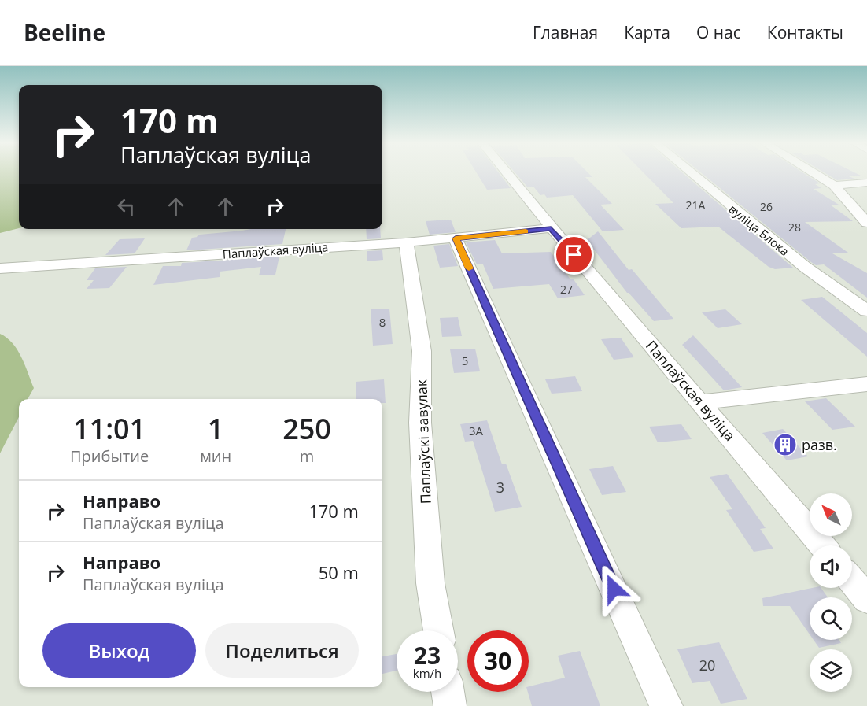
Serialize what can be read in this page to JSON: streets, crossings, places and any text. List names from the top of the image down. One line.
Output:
{"streets":{"street":["вуліца Блока","Паплаўская вуліца","Паплаўскі завулак"]},"crossings":[["Паплаўская вуліца","Паплаўскі завулак"]],"places":{"building":["разв."]},"house_numbers":["21А","26","28","27","8","5","3А","3","20"],"north":"top left","page":{"header":"Beeline","nav":["Главная","Карта","О нас","Контакты"],"turn":["170 m","Паплаўская вуліца"],"eta":["11:01","Прибытие","1","мин","250","m"],"list":[{"name":"Направо","note":"Паплаўская вуліца","value":"170 m"},{"name":"Направо","note":"Паплаўская вуліца","value":"50 m"}],"buttons":["Выход","Поделиться"],"speed":"23 km/h","limit":"30"}}
